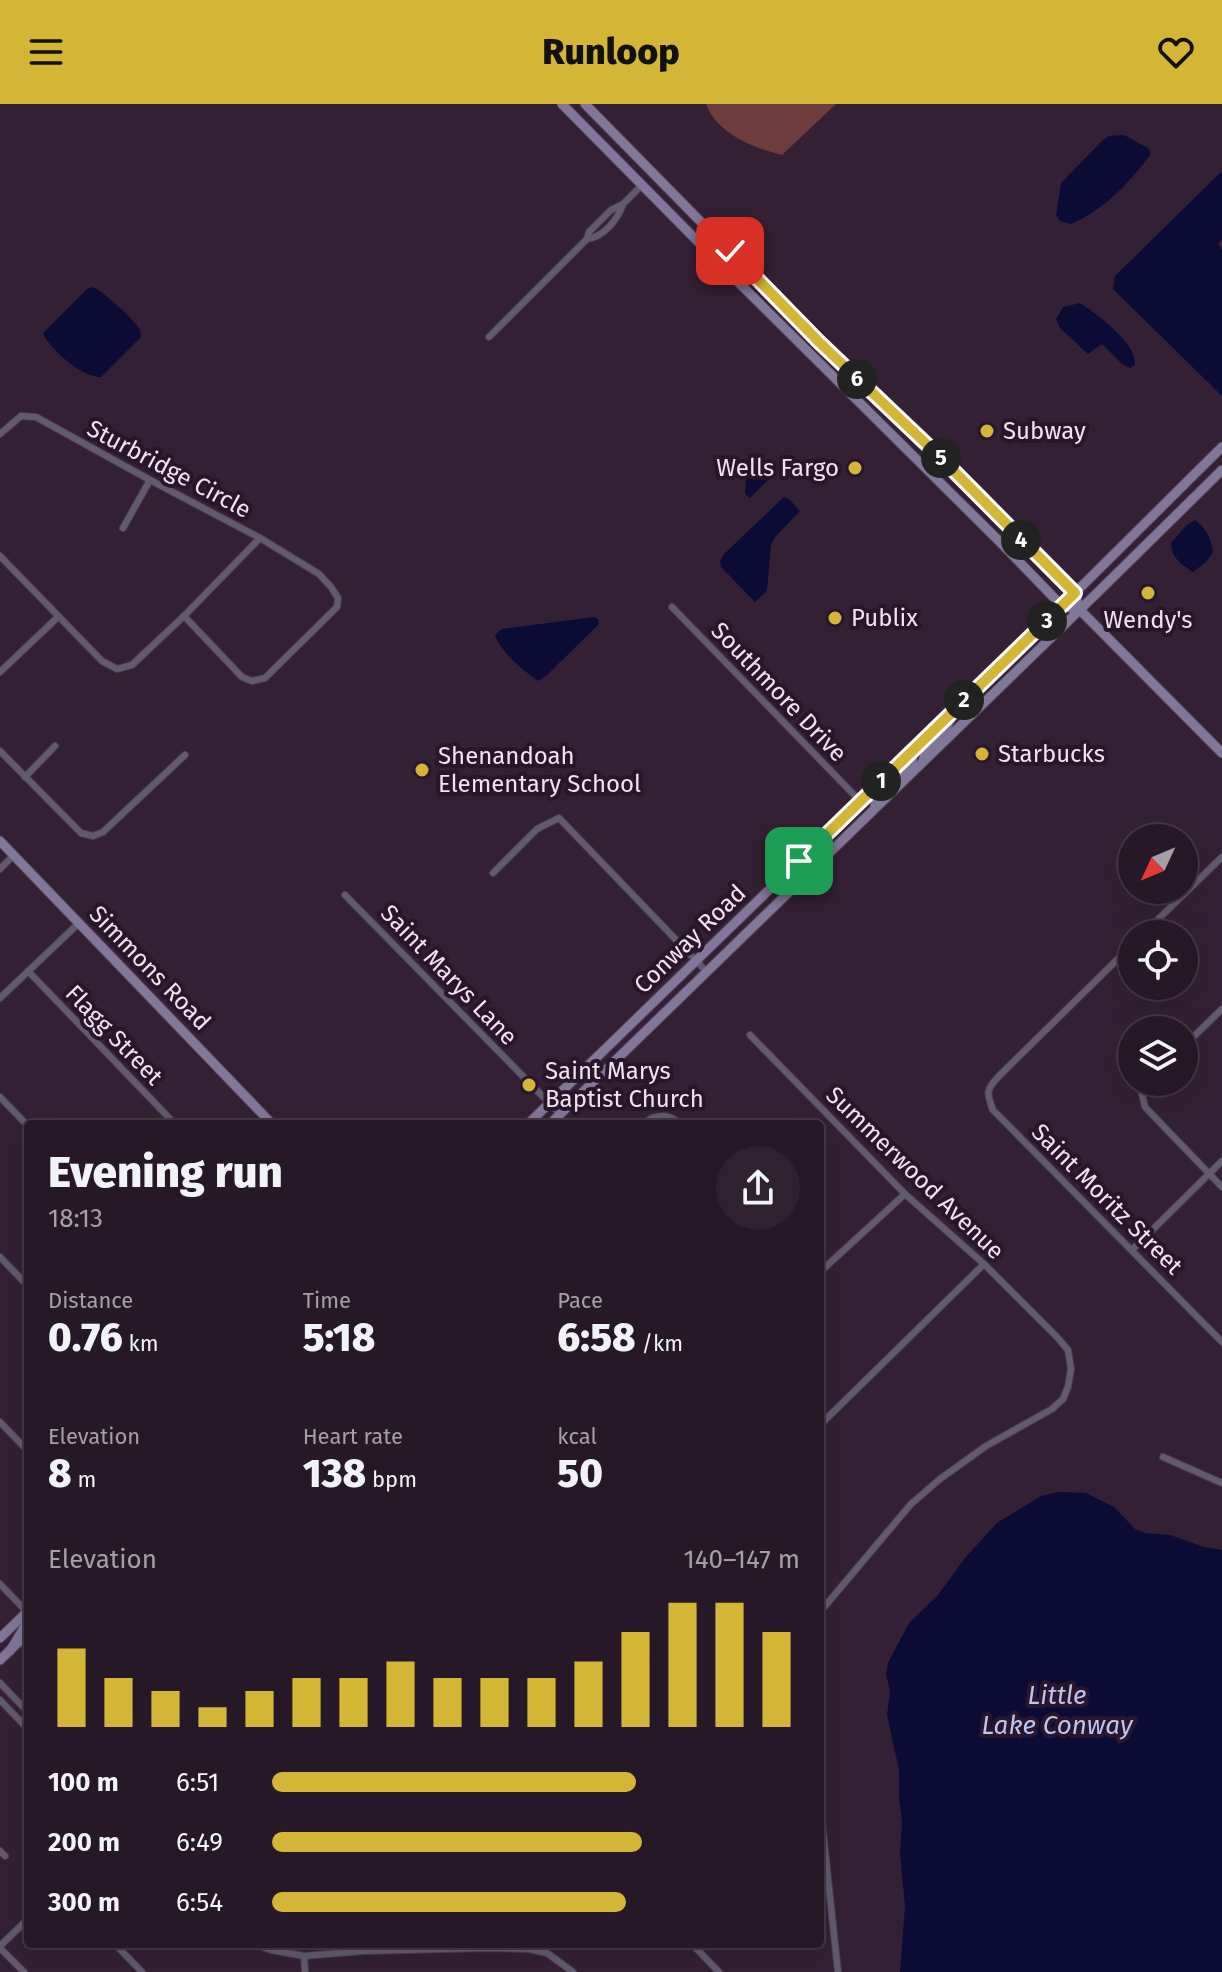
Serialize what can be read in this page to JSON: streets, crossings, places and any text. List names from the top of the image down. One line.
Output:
{"streets":{"main road":["Conway Road","Simmons Road"],"street":["Sturbridge Circle","Southmore Drive","Saint Marys Lane","Flagg Street","Summerwood Avenue","Saint Moritz Street"]},"crossings":[["Southmore Drive","Conway Road"],["Conway Road","Saint Marys Lane"]],"water":["Little Lake Conway"],"places":["Subway","Wells Fargo","Wendy's","Publix","Starbucks","Shenandoah Elementary School","Saint Marys Baptist Church"],"north":"bottom left","page":{"header":"Runloop","pins":["6","5","4","3","2","1"],"heading":["Evening run","18:13"],"stats":[["Distance","0.76 km"],["Time","5:18"],["Pace","6:58 /km"],["Elevation","8 m"],["Heart rate","138 bpm"],["kcal","50"]],"chart":["Elevation","140–147 m"],"list":[{"name":"100 m","note":"6:51"},{"name":"200 m","note":"6:49"},{"name":"300 m","note":"6:54"}]}}
